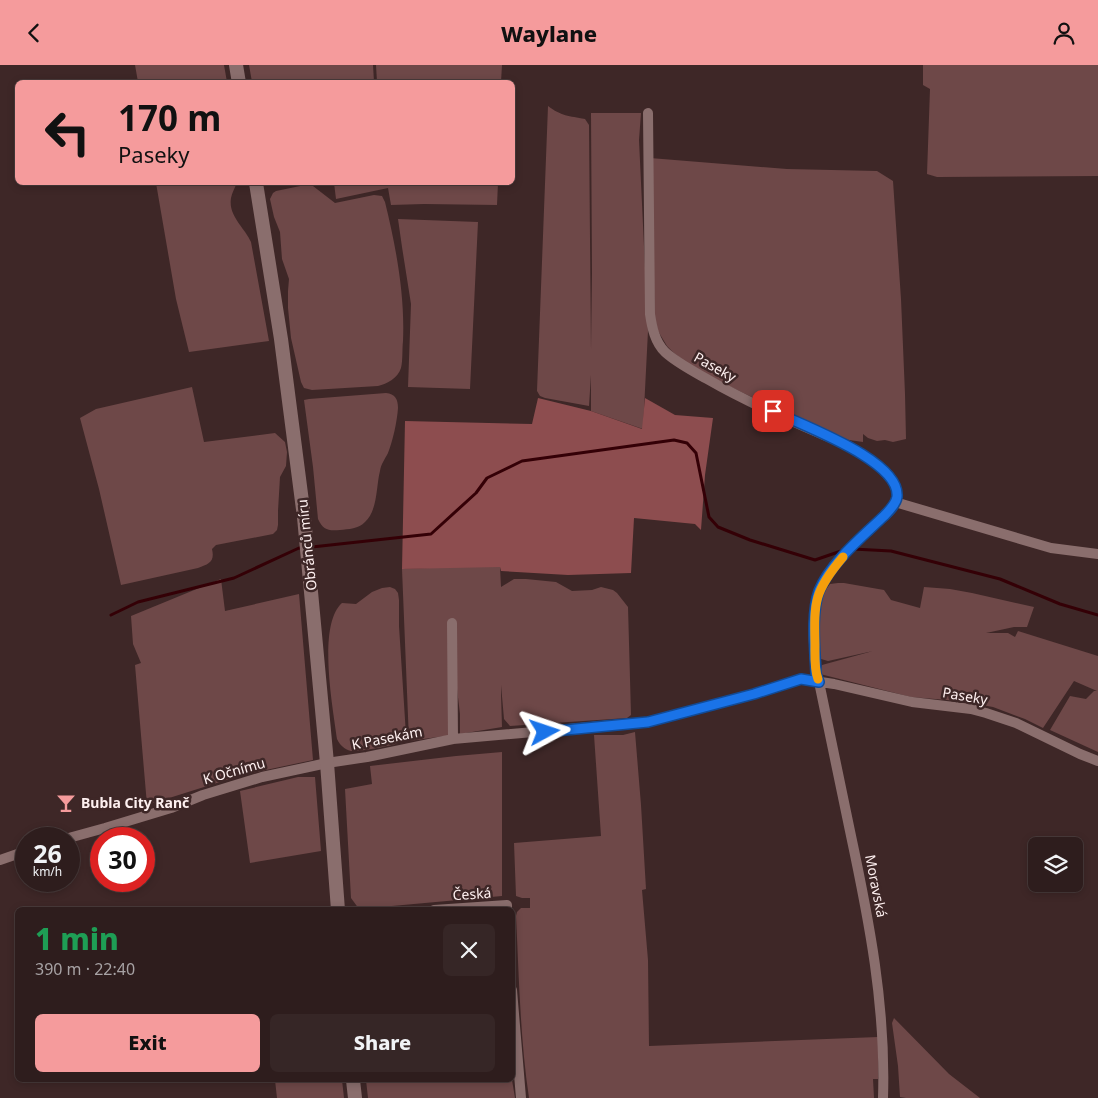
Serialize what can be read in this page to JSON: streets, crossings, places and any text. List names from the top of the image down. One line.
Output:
{"streets":{"main road":["Obránců míru"],"street":["Paseky","K Pasekám","K Očnímu","Moravská","Česká"]},"crossings":[["Paseky","K Pasekám"],["Paseky","Moravská"],["Obránců míru","K Pasekám"],["Obránců míru","K Očnímu"],["K Pasekám","K Očnímu"]],"places":{"bar":["Bubla City Ranč"]},"page":{"header":"Waylane","turn":["170 m","Paseky"],"speed":"26 km/h","limit":"30","heading":["1 min","390 m · 22:40"],"buttons":["Exit","Share"]}}
